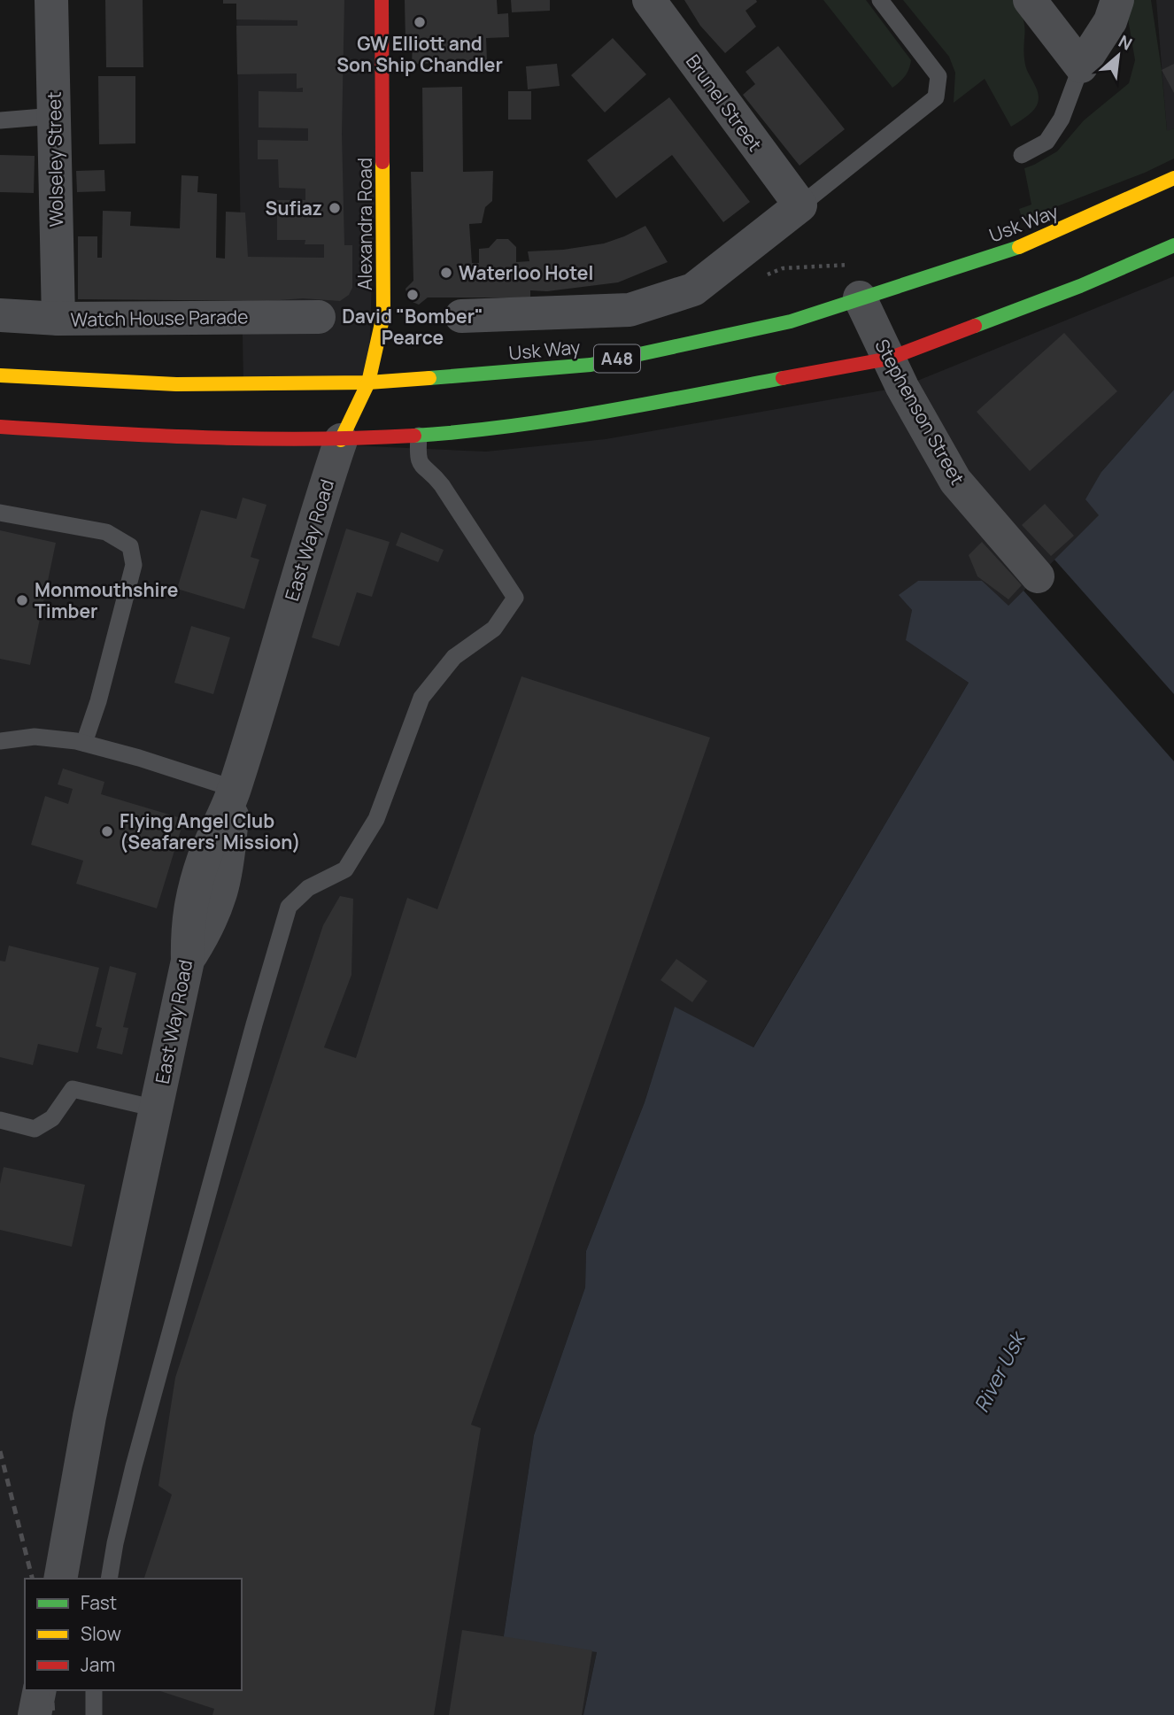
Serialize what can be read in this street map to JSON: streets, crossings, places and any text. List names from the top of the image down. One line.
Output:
{"streets":{"main road":["Usk Way","Alexandra Road","A48"],"street":["Brunel Street","Wolseley Street","Watch House Parade","Stephenson Street","East Way Road"]},"crossings":[["Wolseley Street","Watch House Parade"],["Usk Way","Alexandra Road"],["Usk Way","Stephenson Street"],["Alexandra Road","East Way Road"]],"water":["River Usk"],"places":["GW Elliott and Son Ship Chandler","Sufiaz","Waterloo Hotel","David \"Bomber\" Pearce","Monmouthshire Timber","Flying Angel Club (Seafarers' Mission)"],"legend":["Fast","Slow","Jam"],"north":"top right"}
